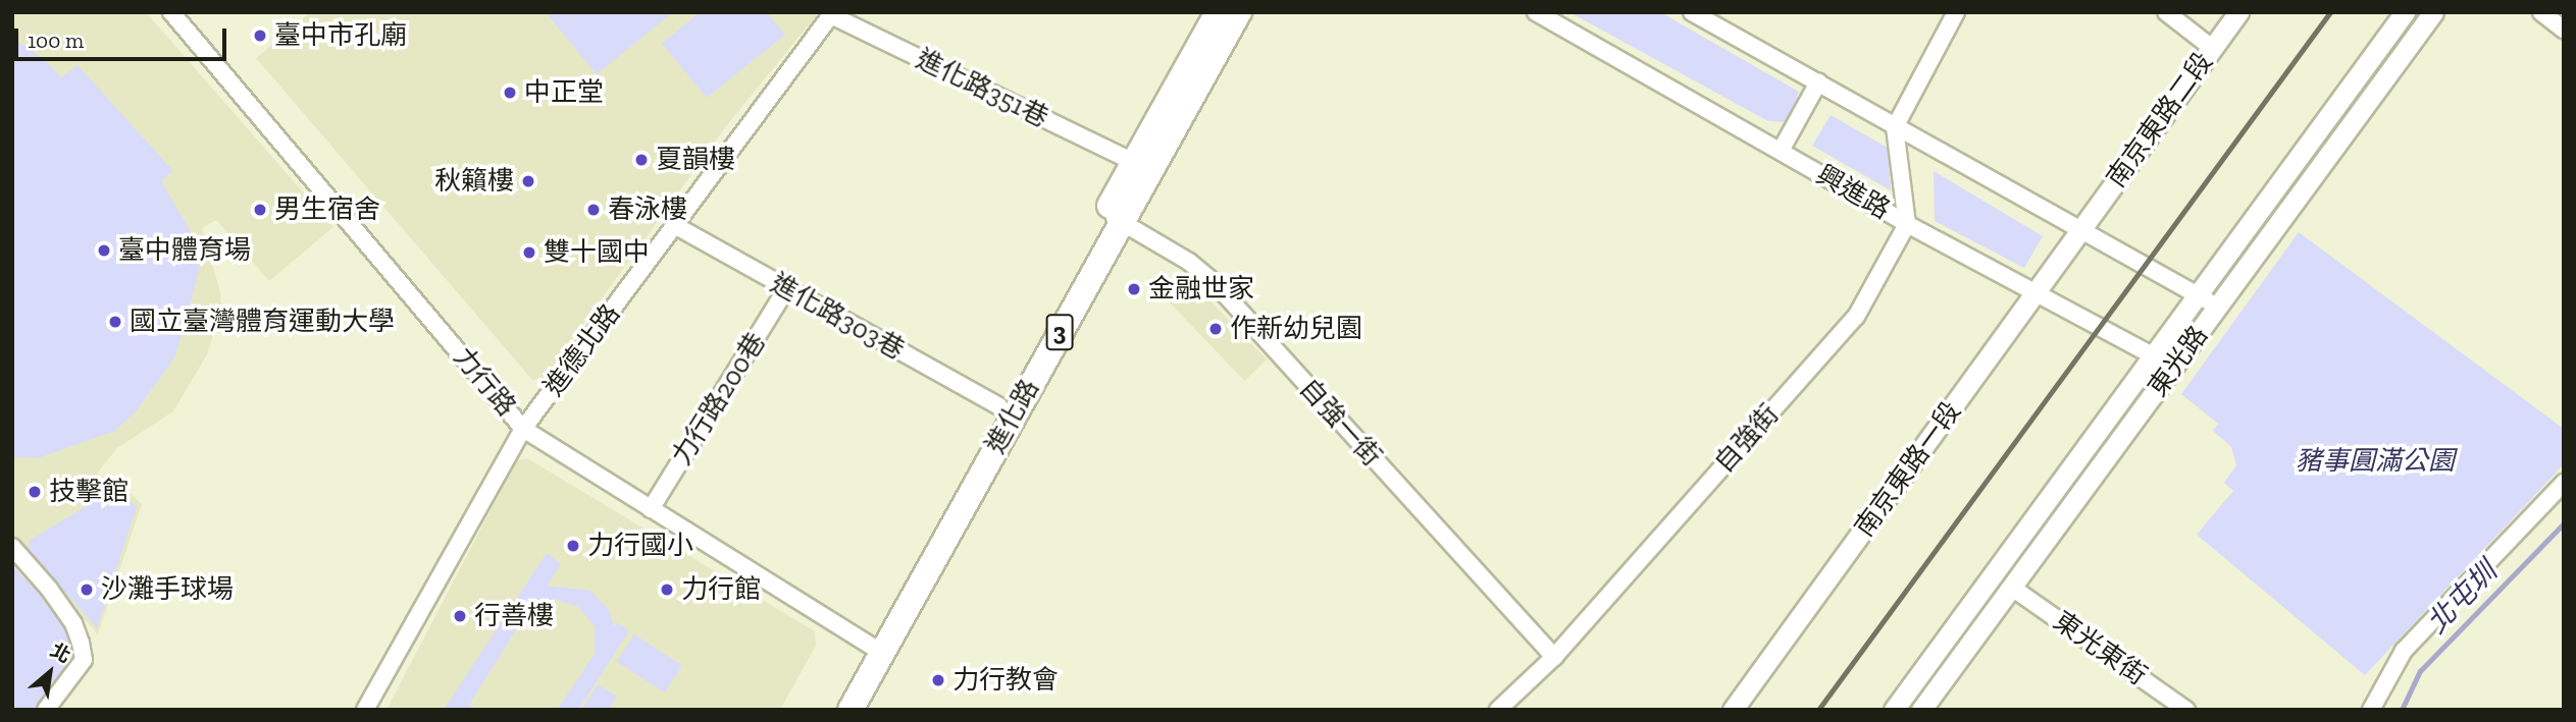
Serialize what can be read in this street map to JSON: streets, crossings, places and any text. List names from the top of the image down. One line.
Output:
{"streets":{"main road":["3","進化路"],"street":["進化路351巷","南京東路二段","興進路","進化路303巷","進德北路","東光路","力行路","力行路200巷","自強一街","自強街","南京東路一段","東光東街"]},"crossings":[["進化路351巷","進德北路"],["進化路351巷","進化路"],["南京東路二段","南京東路一段"],["興進路","東光路"],["興進路","自強街"],["興進路","南京東路一段"],["進化路303巷","進德北路"],["進化路303巷","力行路200巷"],["進化路303巷","進化路"],["進德北路","力行路"],["東光路","東光東街"],["力行路","力行路200巷"],["力行路","進化路"],["進化路","自強一街"],["自強一街","自強街"]],"water":["北屯圳"],"parks":["豬事圓滿公園"],"places":["臺中市孔廟","中正堂","夏韻樓","秋籟樓","男生宿舍","春泳樓","臺中體育場","雙十國中","金融世家","國立臺灣體育運動大學","作新幼兒園","技擊館","力行國小","沙灘手球場","力行館","行善樓","力行教會"],"scale_bar":"100 m","north":"top right"}
